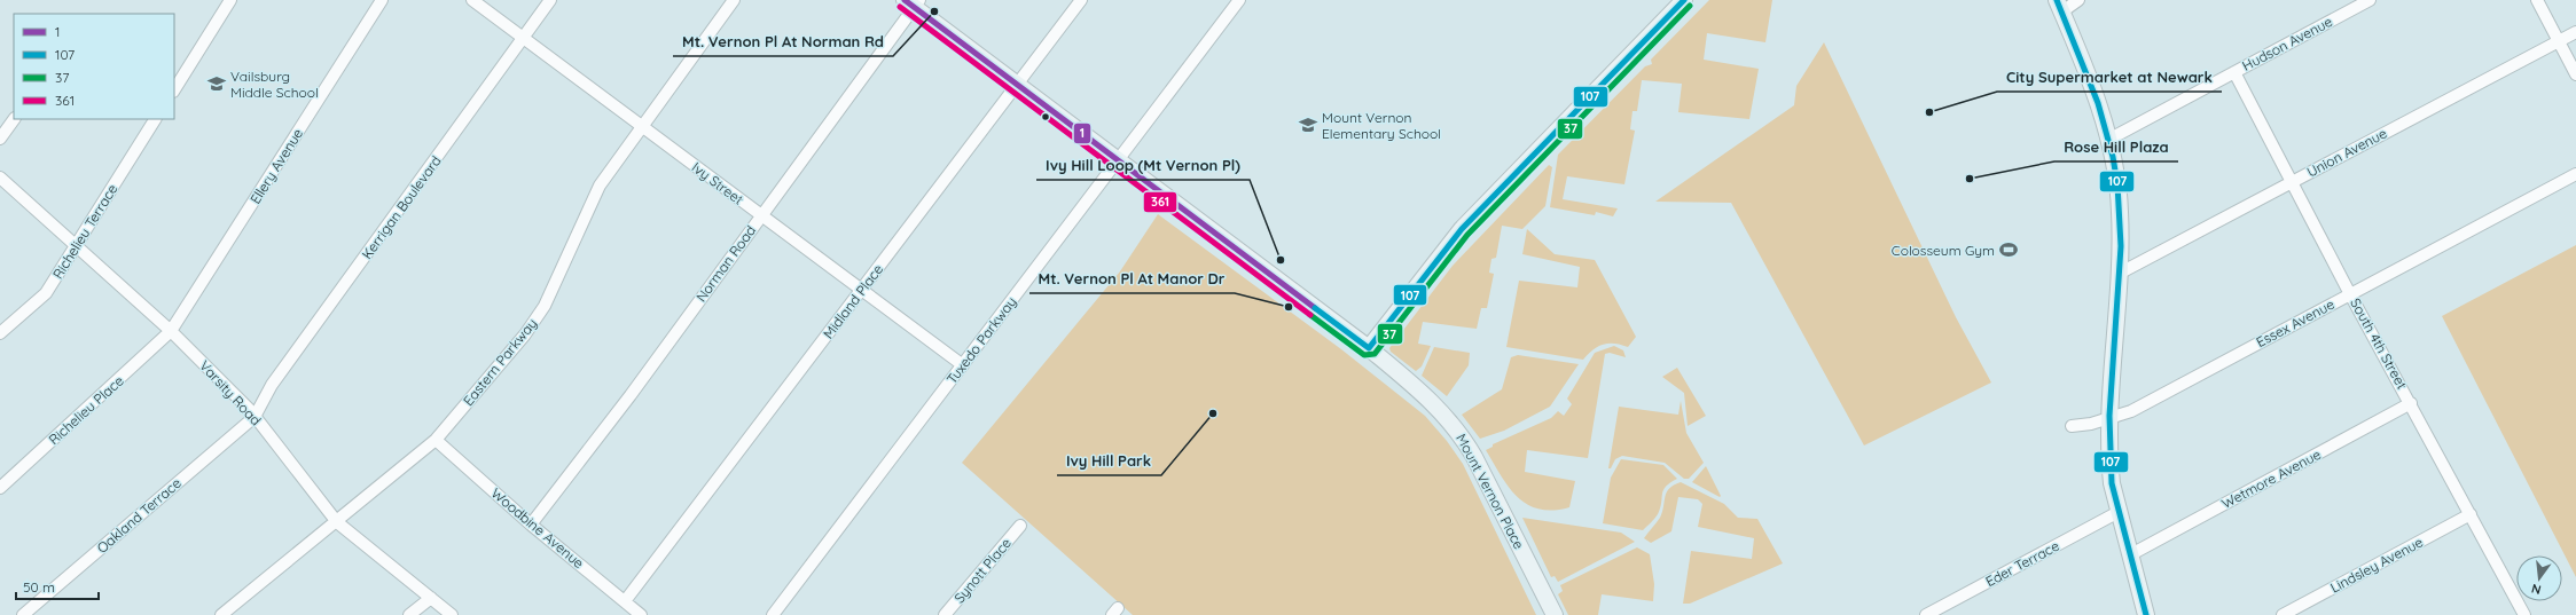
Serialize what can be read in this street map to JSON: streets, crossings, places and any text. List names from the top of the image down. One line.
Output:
{"streets":{"street":["Hudson Avenue","Union Avenue","Ellery Avenue","Ivy Street","Kerrigan Boulevard","Richelieu Terrace","Norman Road","Midland Place","Essex Avenue","Tuxedo Parkway","South 4th Street","Eastern Parkway","Varsity Road","Richelieu Place","Wetmore Avenue","Mount Vernon Place","Oakland Terrace","Woodbine Avenue","Eder Terrace","Lindsley Avenue","Synott Place"]},"crossings":[["Hudson Avenue","South 4th Street"],["Union Avenue","South 4th Street"],["Ellery Avenue","Varsity Road"],["Ellery Avenue","Richelieu Place"],["Ivy Street","Kerrigan Boulevard"],["Ivy Street","Norman Road"],["Ivy Street","Midland Place"],["Ivy Street","Tuxedo Parkway"],["Ivy Street","Eastern Parkway"],["Kerrigan Boulevard","Varsity Road"],["Kerrigan Boulevard","Oakland Terrace"],["Richelieu Terrace","Varsity Road"],["Norman Road","Mount Vernon Place"],["Norman Road","Woodbine Avenue"],["Midland Place","Mount Vernon Place"],["Midland Place","Woodbine Avenue"],["Essex Avenue","South 4th Street"],["Tuxedo Parkway","Mount Vernon Place"],["South 4th Street","Wetmore Avenue"],["South 4th Street","Lindsley Avenue"],["Eastern Parkway","Varsity Road"],["Eastern Parkway","Woodbine Avenue"],["Varsity Road","Richelieu Place"],["Varsity Road","Oakland Terrace"]],"places":{"other":["Mt. Vernon Pl At Norman Rd","City Supermarket at Newark","Rose Hill Plaza","Ivy Hill Loop (Mt Vernon Pl)","Mt. Vernon Pl At Manor Dr","Ivy Hill Park"],"school or university":["Vailsburg Middle School","Mount Vernon Elementary School"],"sports":["Colosseum Gym"]},"lines":["transit line 1","transit line 107","transit line 37","transit line 361"],"legend":["1","107","37","361"],"scale_bar":"50 m","north":"bottom"}
